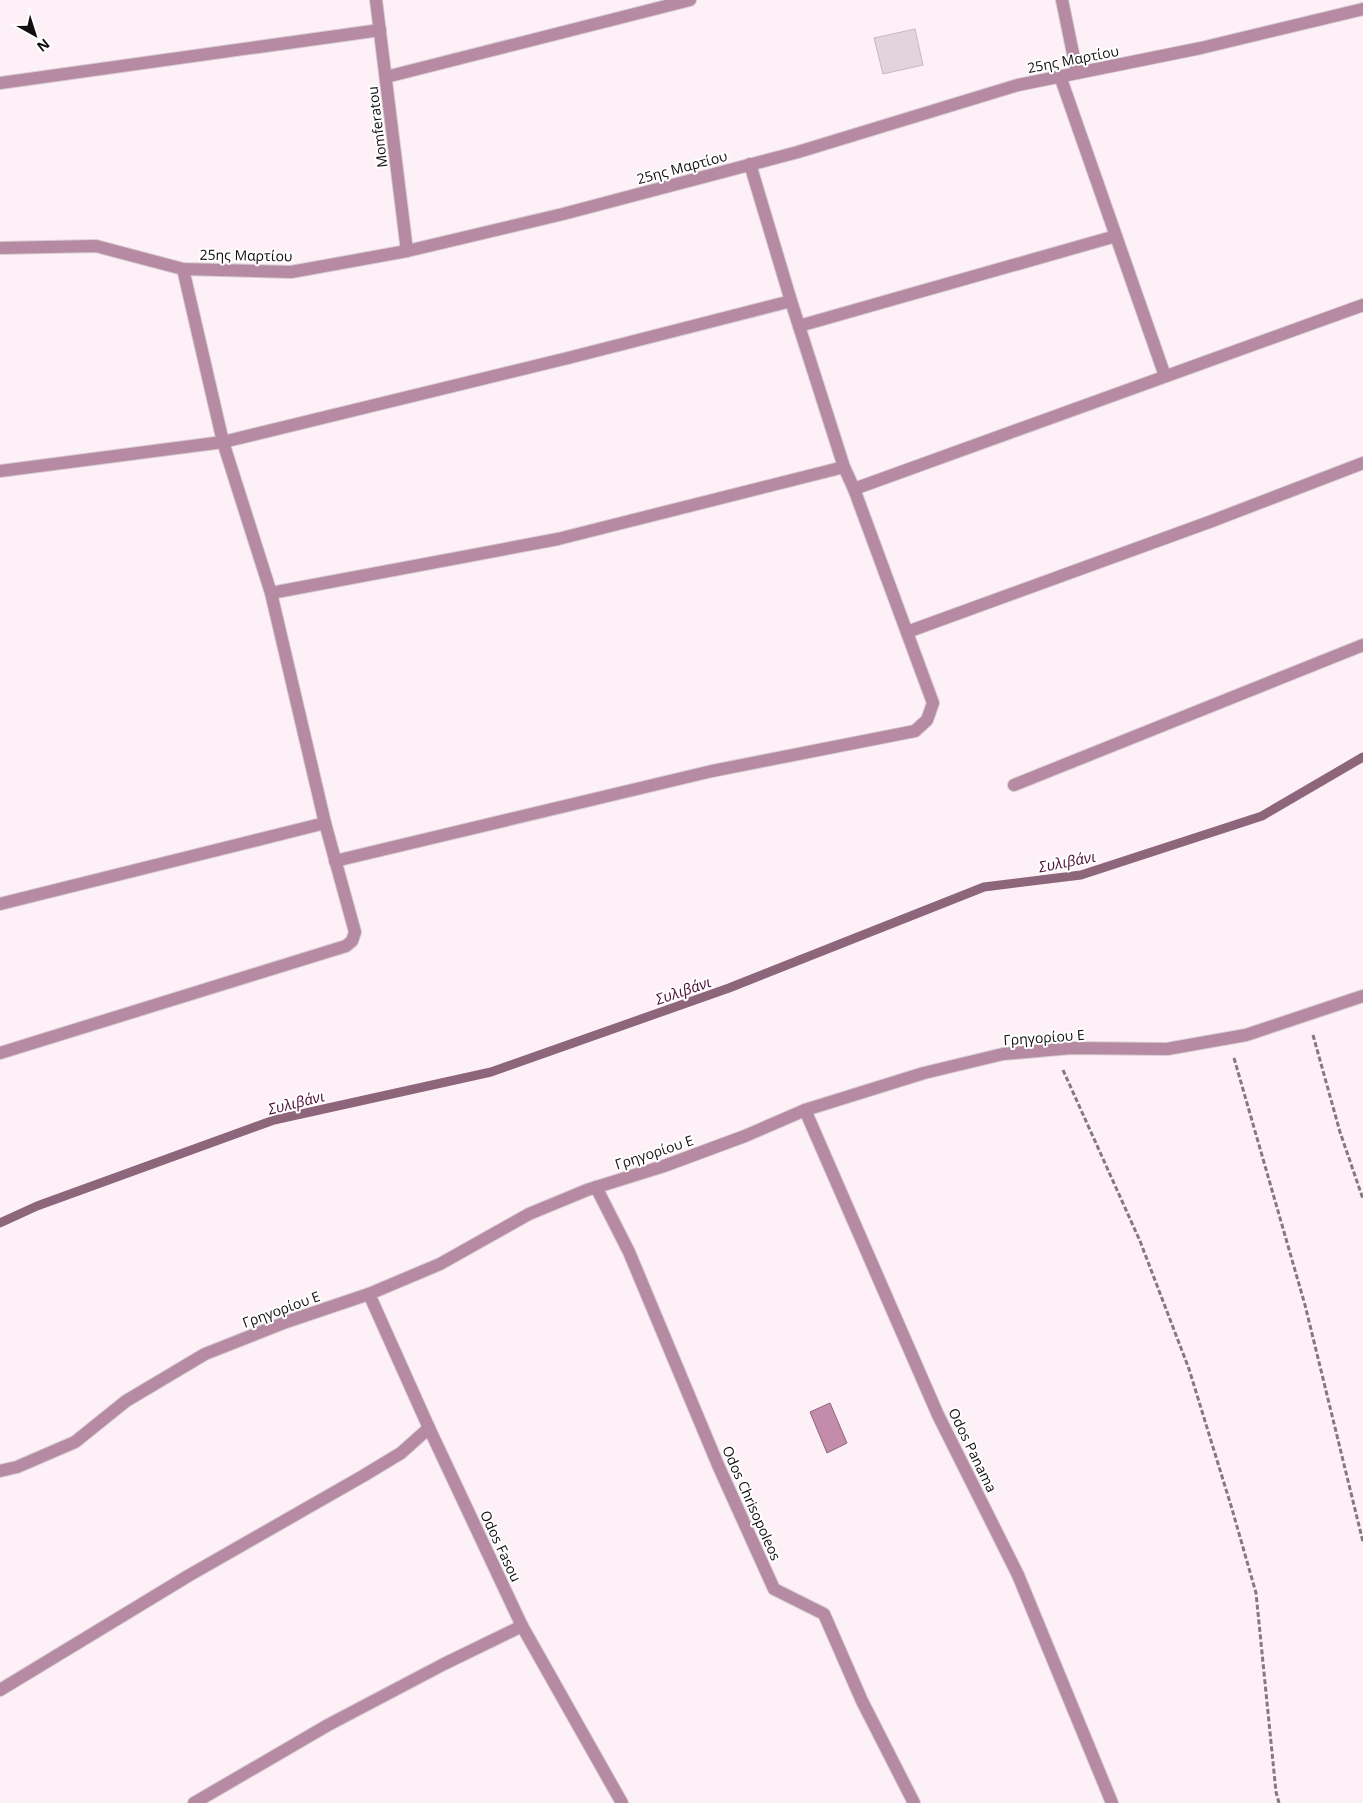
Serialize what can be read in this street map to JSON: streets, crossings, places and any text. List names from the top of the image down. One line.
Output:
{"streets":{"street":["25ης Μαρτίου","Momferatou","Γρηγορίου Ε","Odos Panama","Odos Chrisopoleos","Odos Fasou"]},"crossings":[["25ης Μαρτίου","Momferatou"],["Γρηγορίου Ε","Odos Panama"],["Γρηγορίου Ε","Odos Chrisopoleos"],["Γρηγορίου Ε","Odos Fasou"]],"water":["Συλιβάνι"],"north":"bottom right"}
